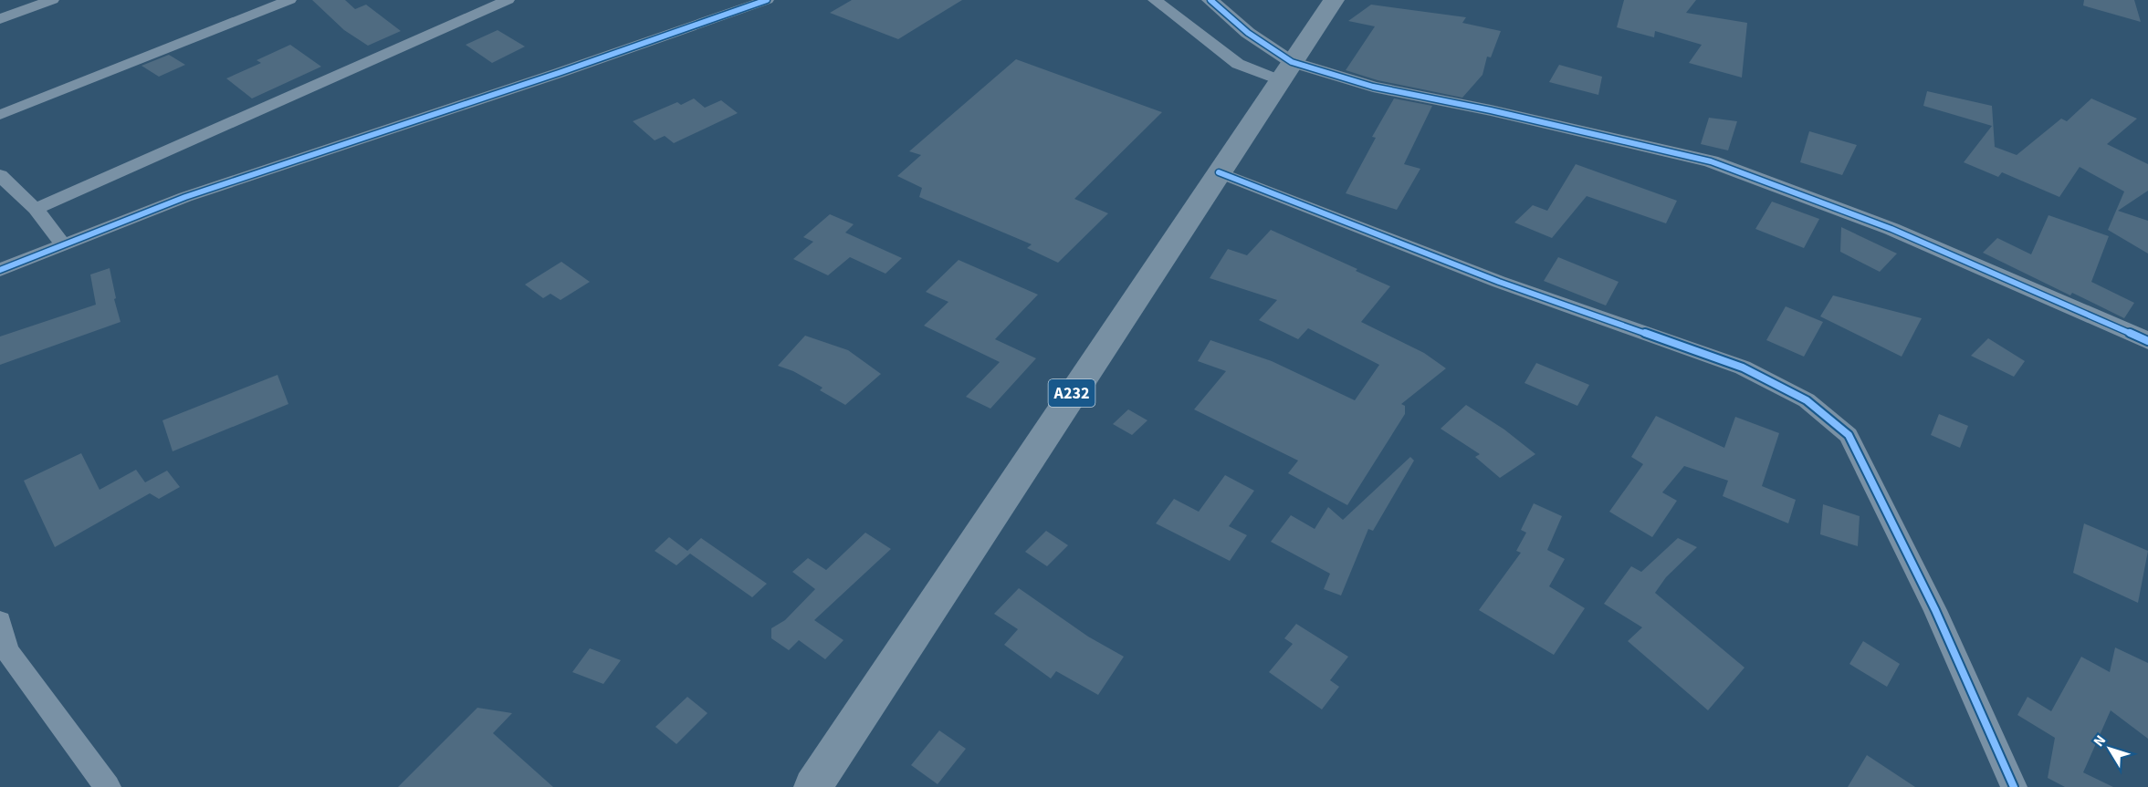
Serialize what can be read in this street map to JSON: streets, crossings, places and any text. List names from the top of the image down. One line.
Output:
{"streets":{"main road":["A232"]},"north":"top left"}
